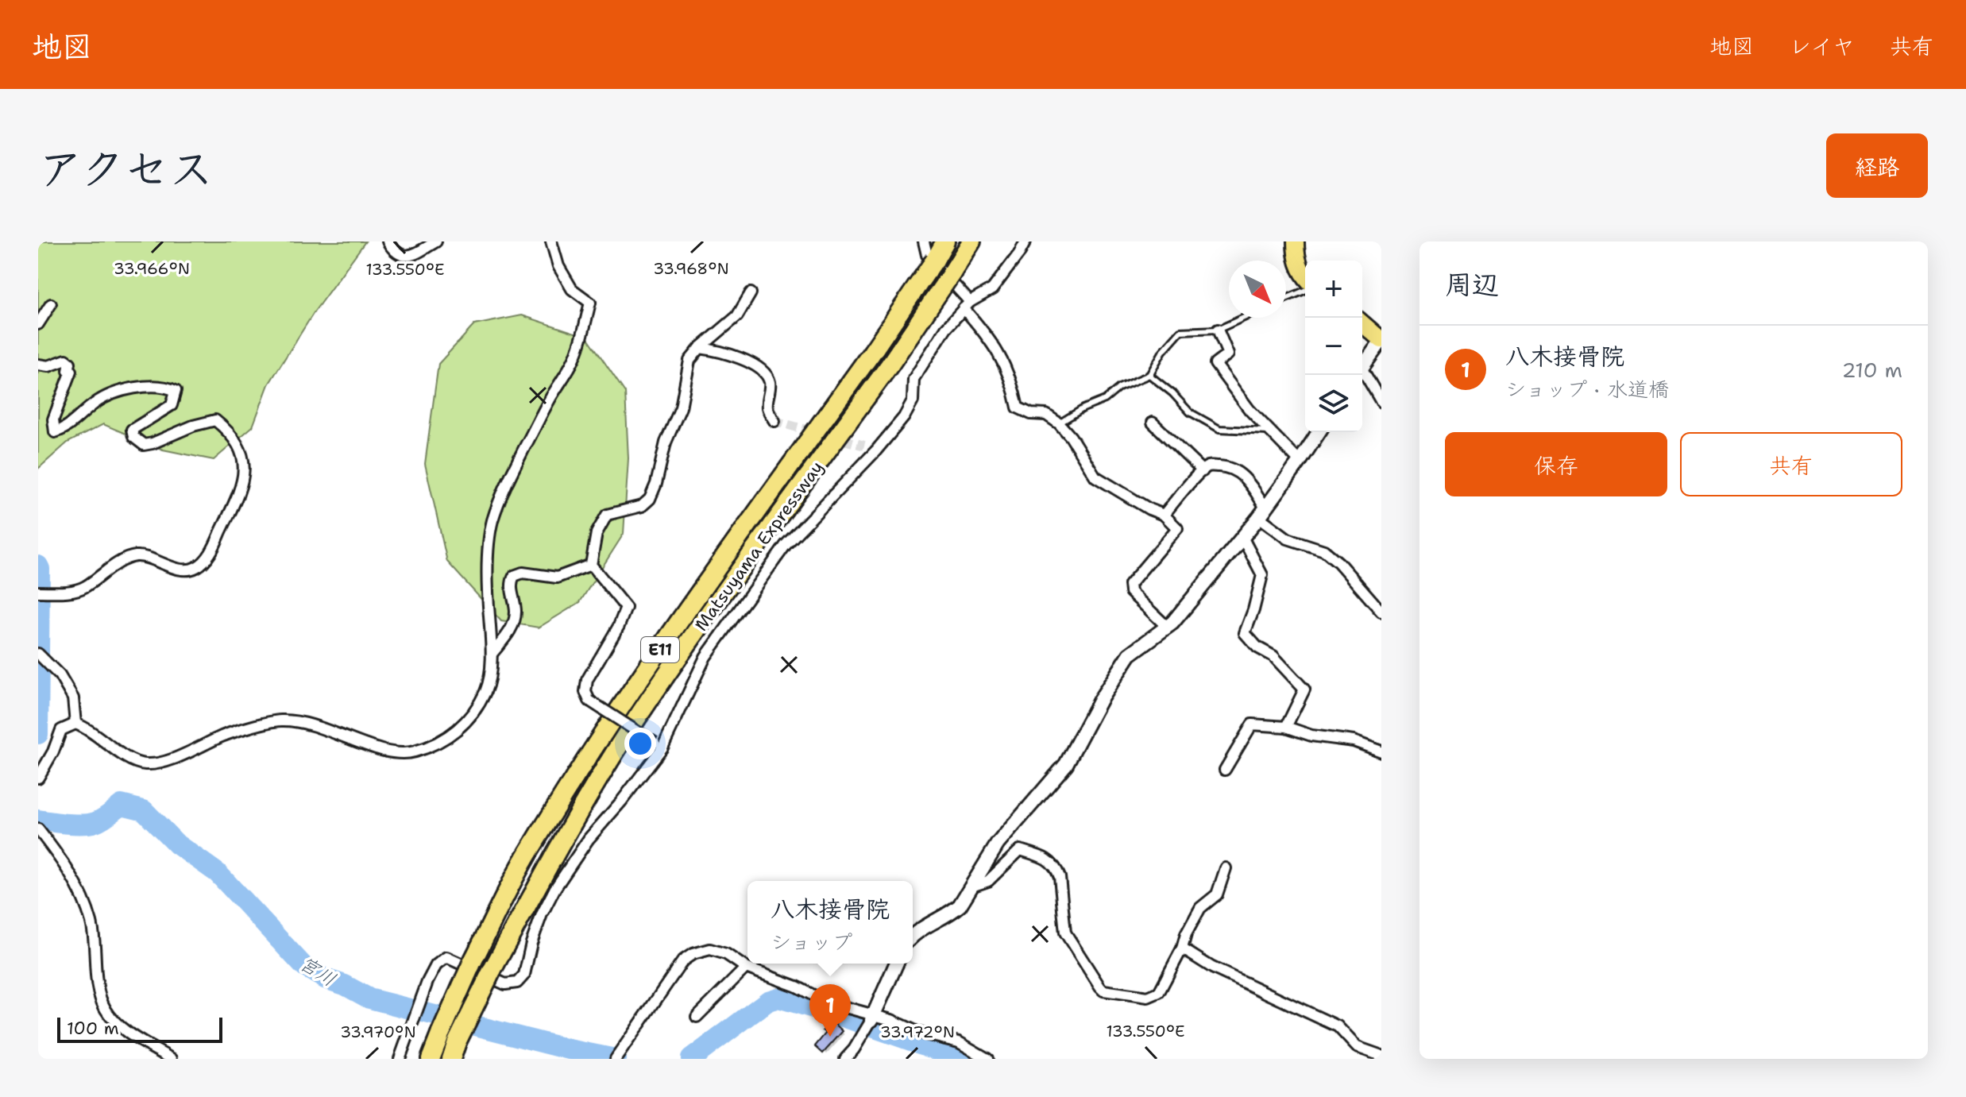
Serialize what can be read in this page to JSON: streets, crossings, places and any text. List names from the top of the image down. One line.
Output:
{"streets":{"highway":["Matsuyama Expressway","E11"]},"water":["宮川"],"scale_bar":"100 m","north":"bottom right","page":{"header":"地図","nav":["地図","レイヤ","共有"],"title":"アクセス","buttons":["経路",["保存","共有"]],"heading":"周辺","map_buttons":["+","−"],"list":[{"mark":"1","name":"八木接骨院","note":"ショップ · 水道橋","value":"210 m"}],"popup":["八木接骨院","ショップ"],"pins":"1","scale":"100 m"},"coordinates":["33.966°N","33.968°N","133.550°E","33.970°N","33.972°N"]}
